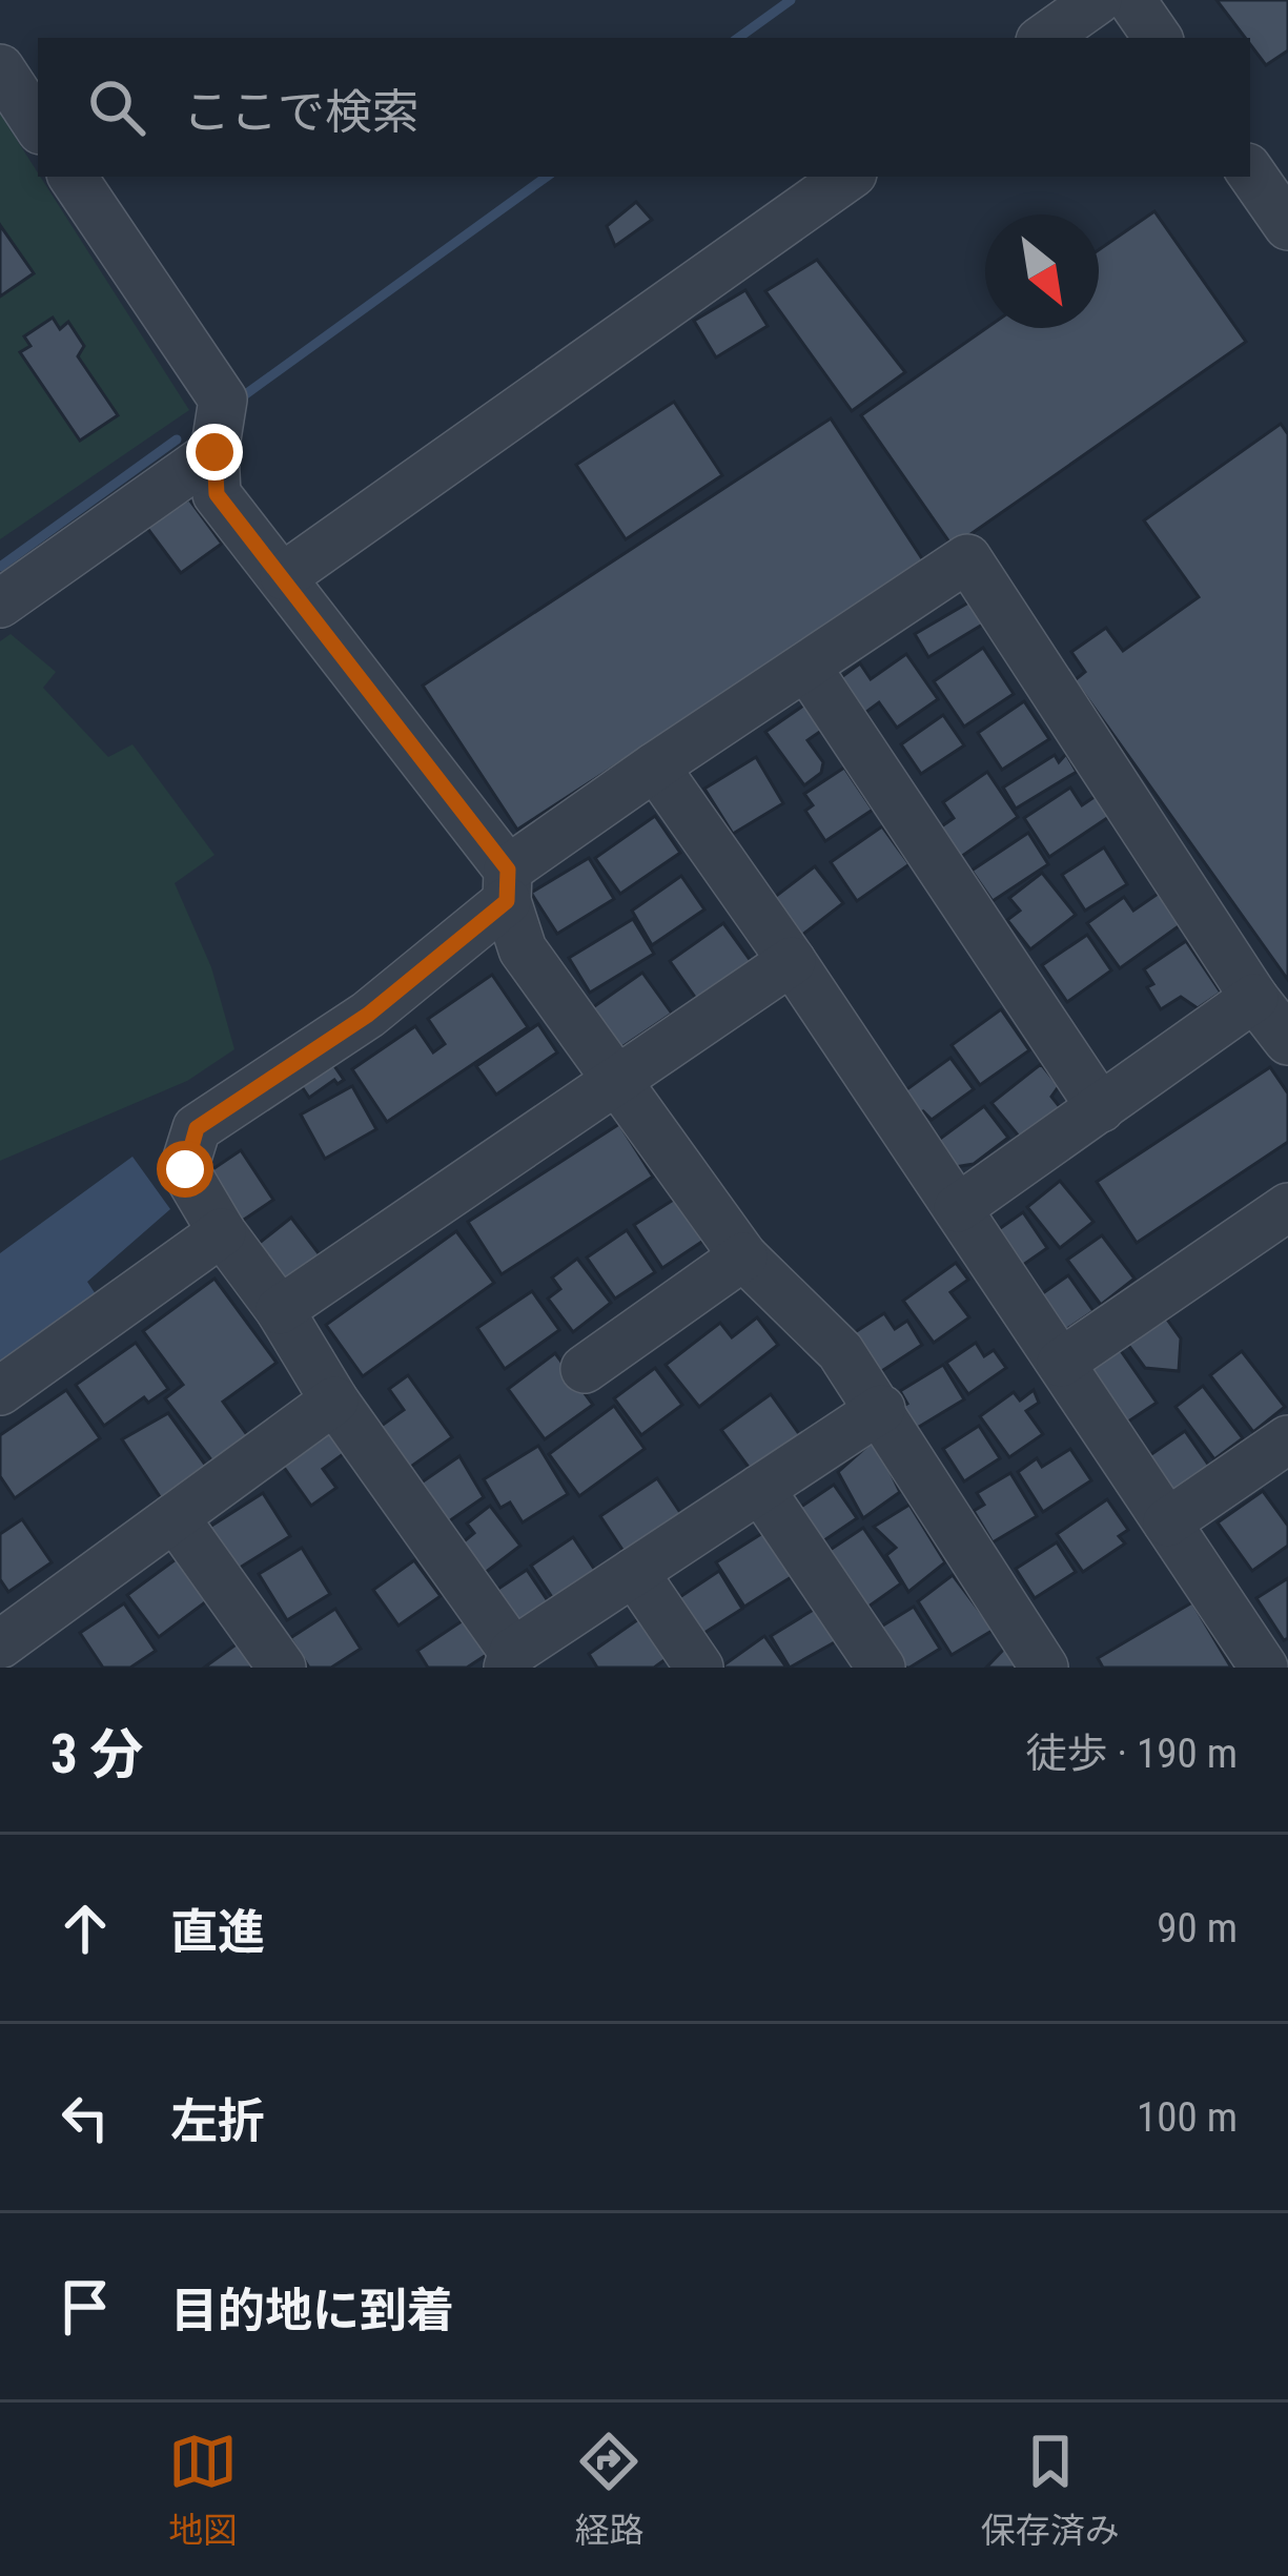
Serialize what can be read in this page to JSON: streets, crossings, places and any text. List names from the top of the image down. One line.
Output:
{"north":"bottom right","page":{"search":"ここで検索","heading":["3 分","徒歩 · 190 m"],"list":[["直進","90 m"],["左折","100 m"],"目的地に到着"],"nav":["地図","経路","保存済み"]}}
